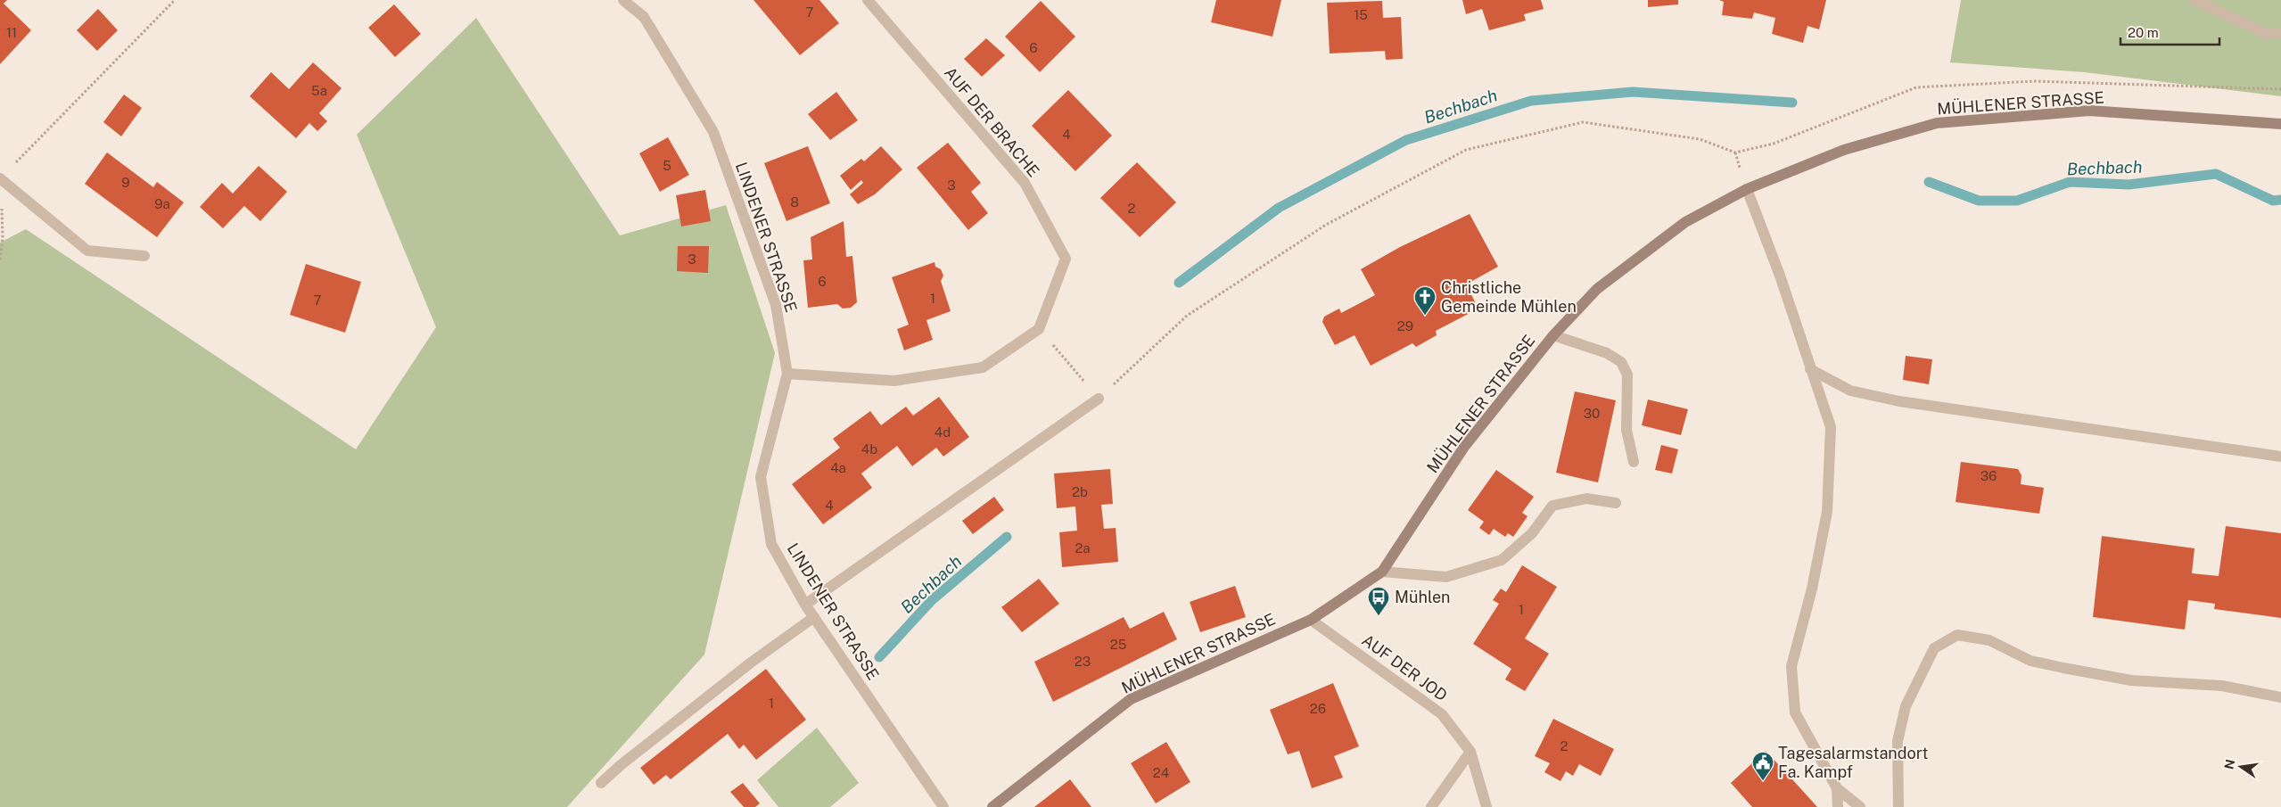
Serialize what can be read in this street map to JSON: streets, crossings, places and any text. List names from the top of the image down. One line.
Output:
{"streets":{"main road":["MÜHLENER STRASSE"],"street":["AUF DER BRACHE","LINDENER STRASSE","AUF DER JOD"]},"crossings":[["MÜHLENER STRASSE","AUF DER JOD"]],"water":["Bechbach"],"places":{"church":["Christliche Gemeinde Mühlen"],"bus stop":["Mühlen"],"public building":["Tagesalarmstandort Fa. Kampf"]},"house_numbers":["7","15","11","6","5a","4","5","9","3","8","9a","2","3","6","1","7","29","30","4d","4b","4a","36","2b","4","2a","1","25","23","1","26","2","24"],"scale_bar":"20 m","north":"left"}
